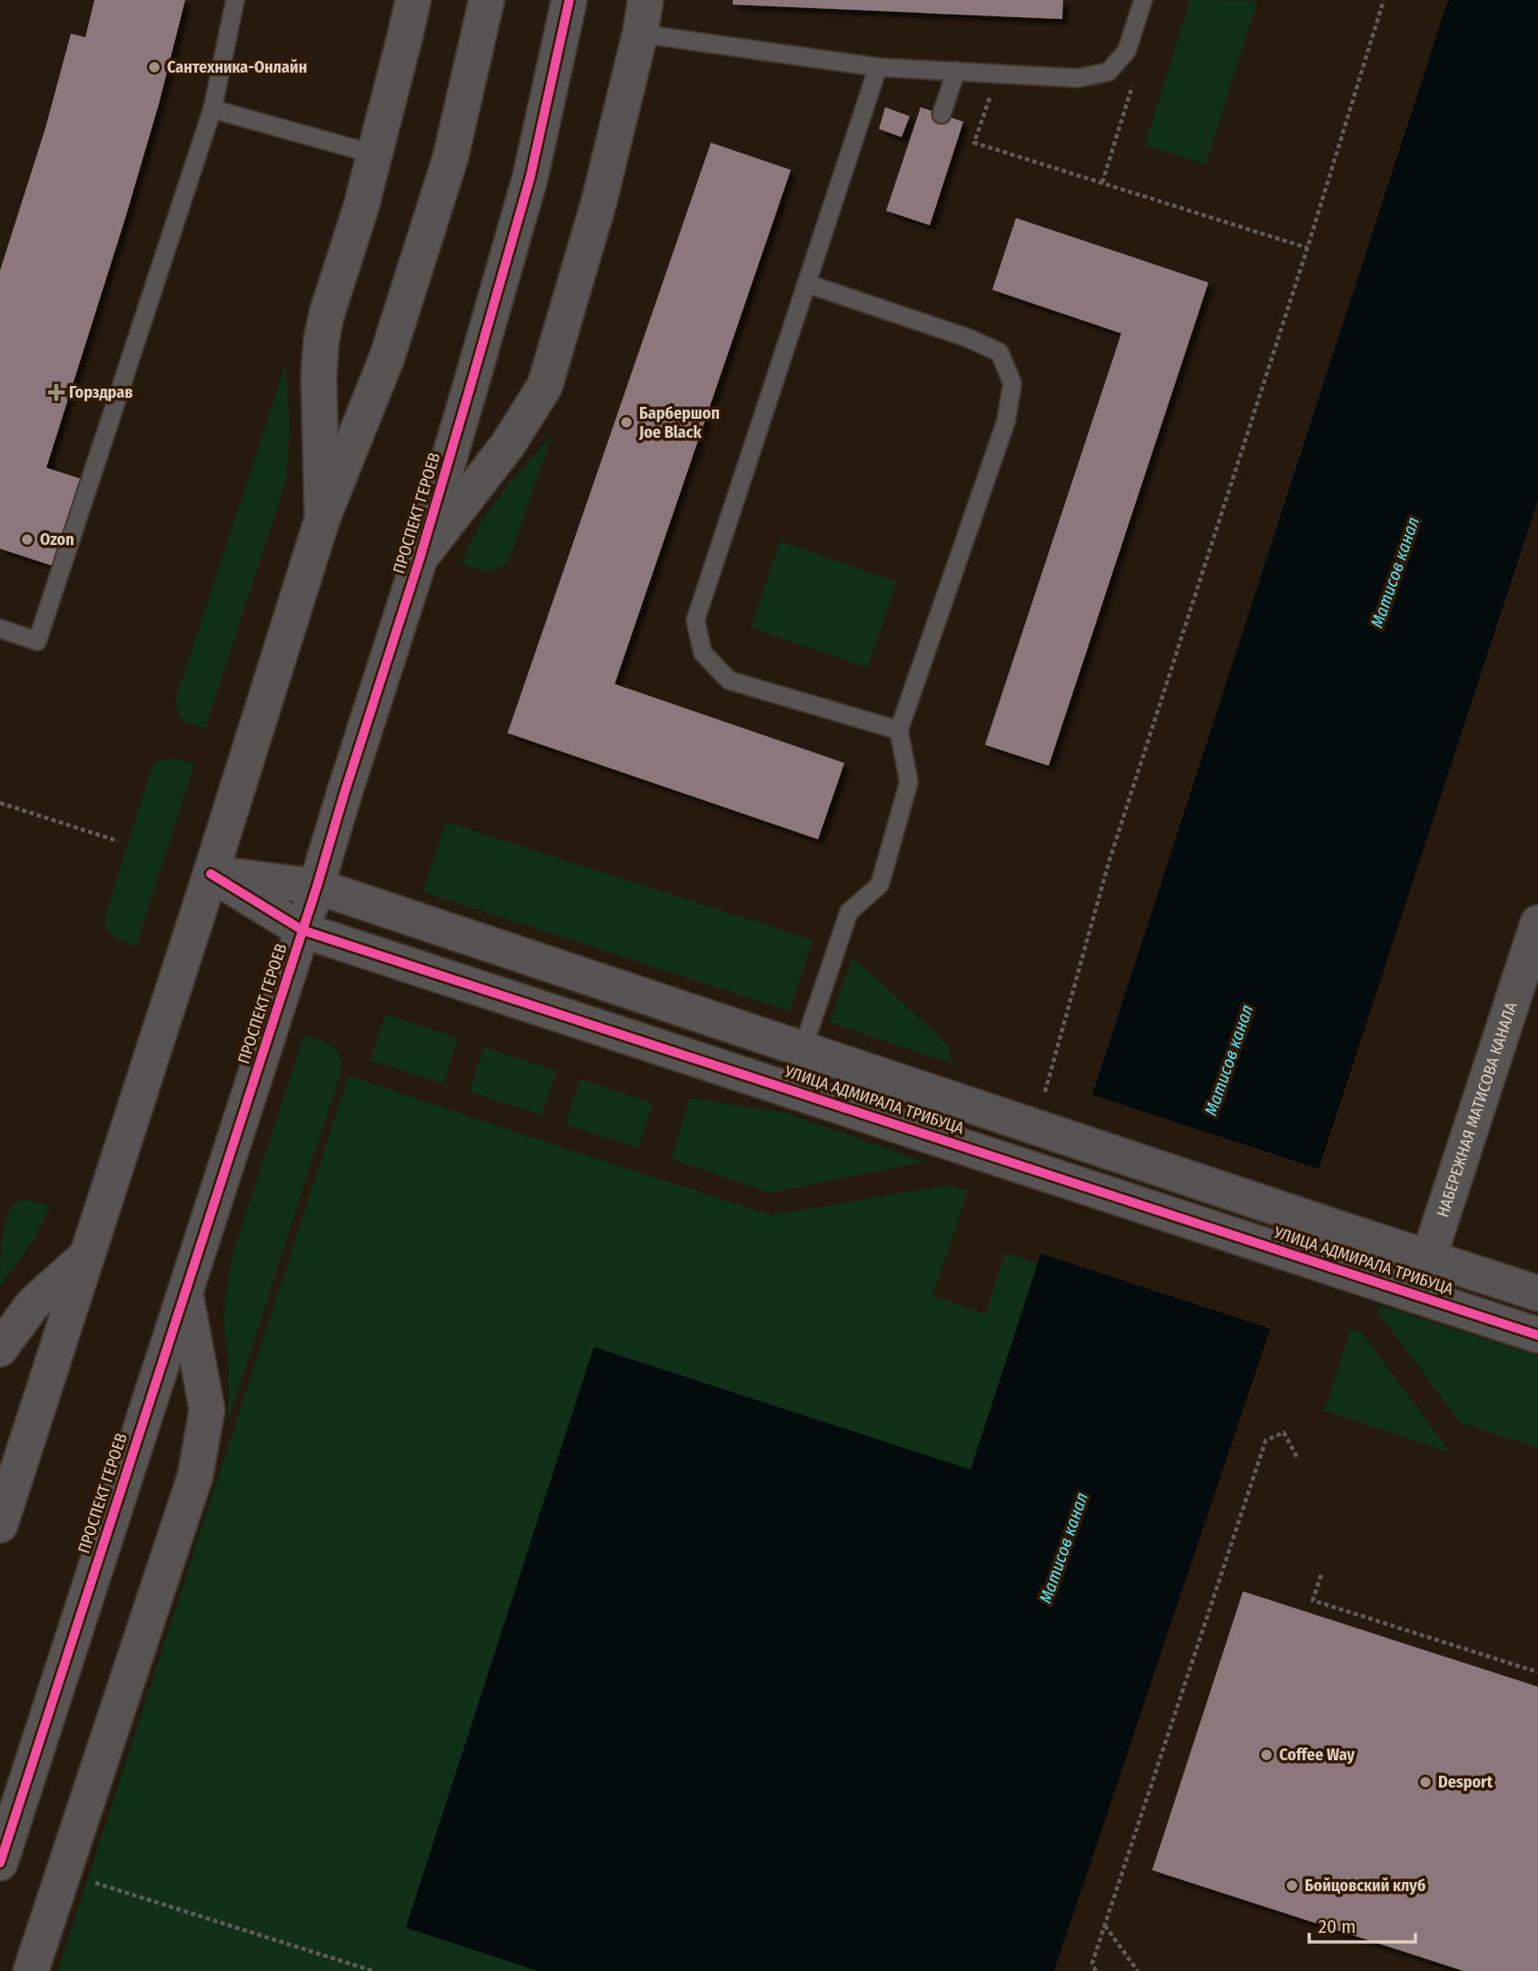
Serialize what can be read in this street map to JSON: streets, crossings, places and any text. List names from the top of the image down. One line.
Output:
{"streets":{"street":["ПРОСПЕКТ ГЕРОЕВ","УЛИЦА АДМИРАЛА ТРИБУЦА","НАБЕРЕЖНАЯ МАТИСОВА КАНАЛА"]},"crossings":[["ПРОСПЕКТ ГЕРОЕВ","УЛИЦА АДМИРАЛА ТРИБУЦА"],["УЛИЦА АДМИРАЛА ТРИБУЦА","НАБЕРЕЖНАЯ МАТИСОВА КАНАЛА"]],"water":["Матисов канал"],"places":{"other":["Сантехника-Онлайн","Барбершоп Joe Black","Ozon","Coffee Way","Desport","Бойцовский клуб"],"health":["Горздрав"]},"scale_bar":"20 m"}
